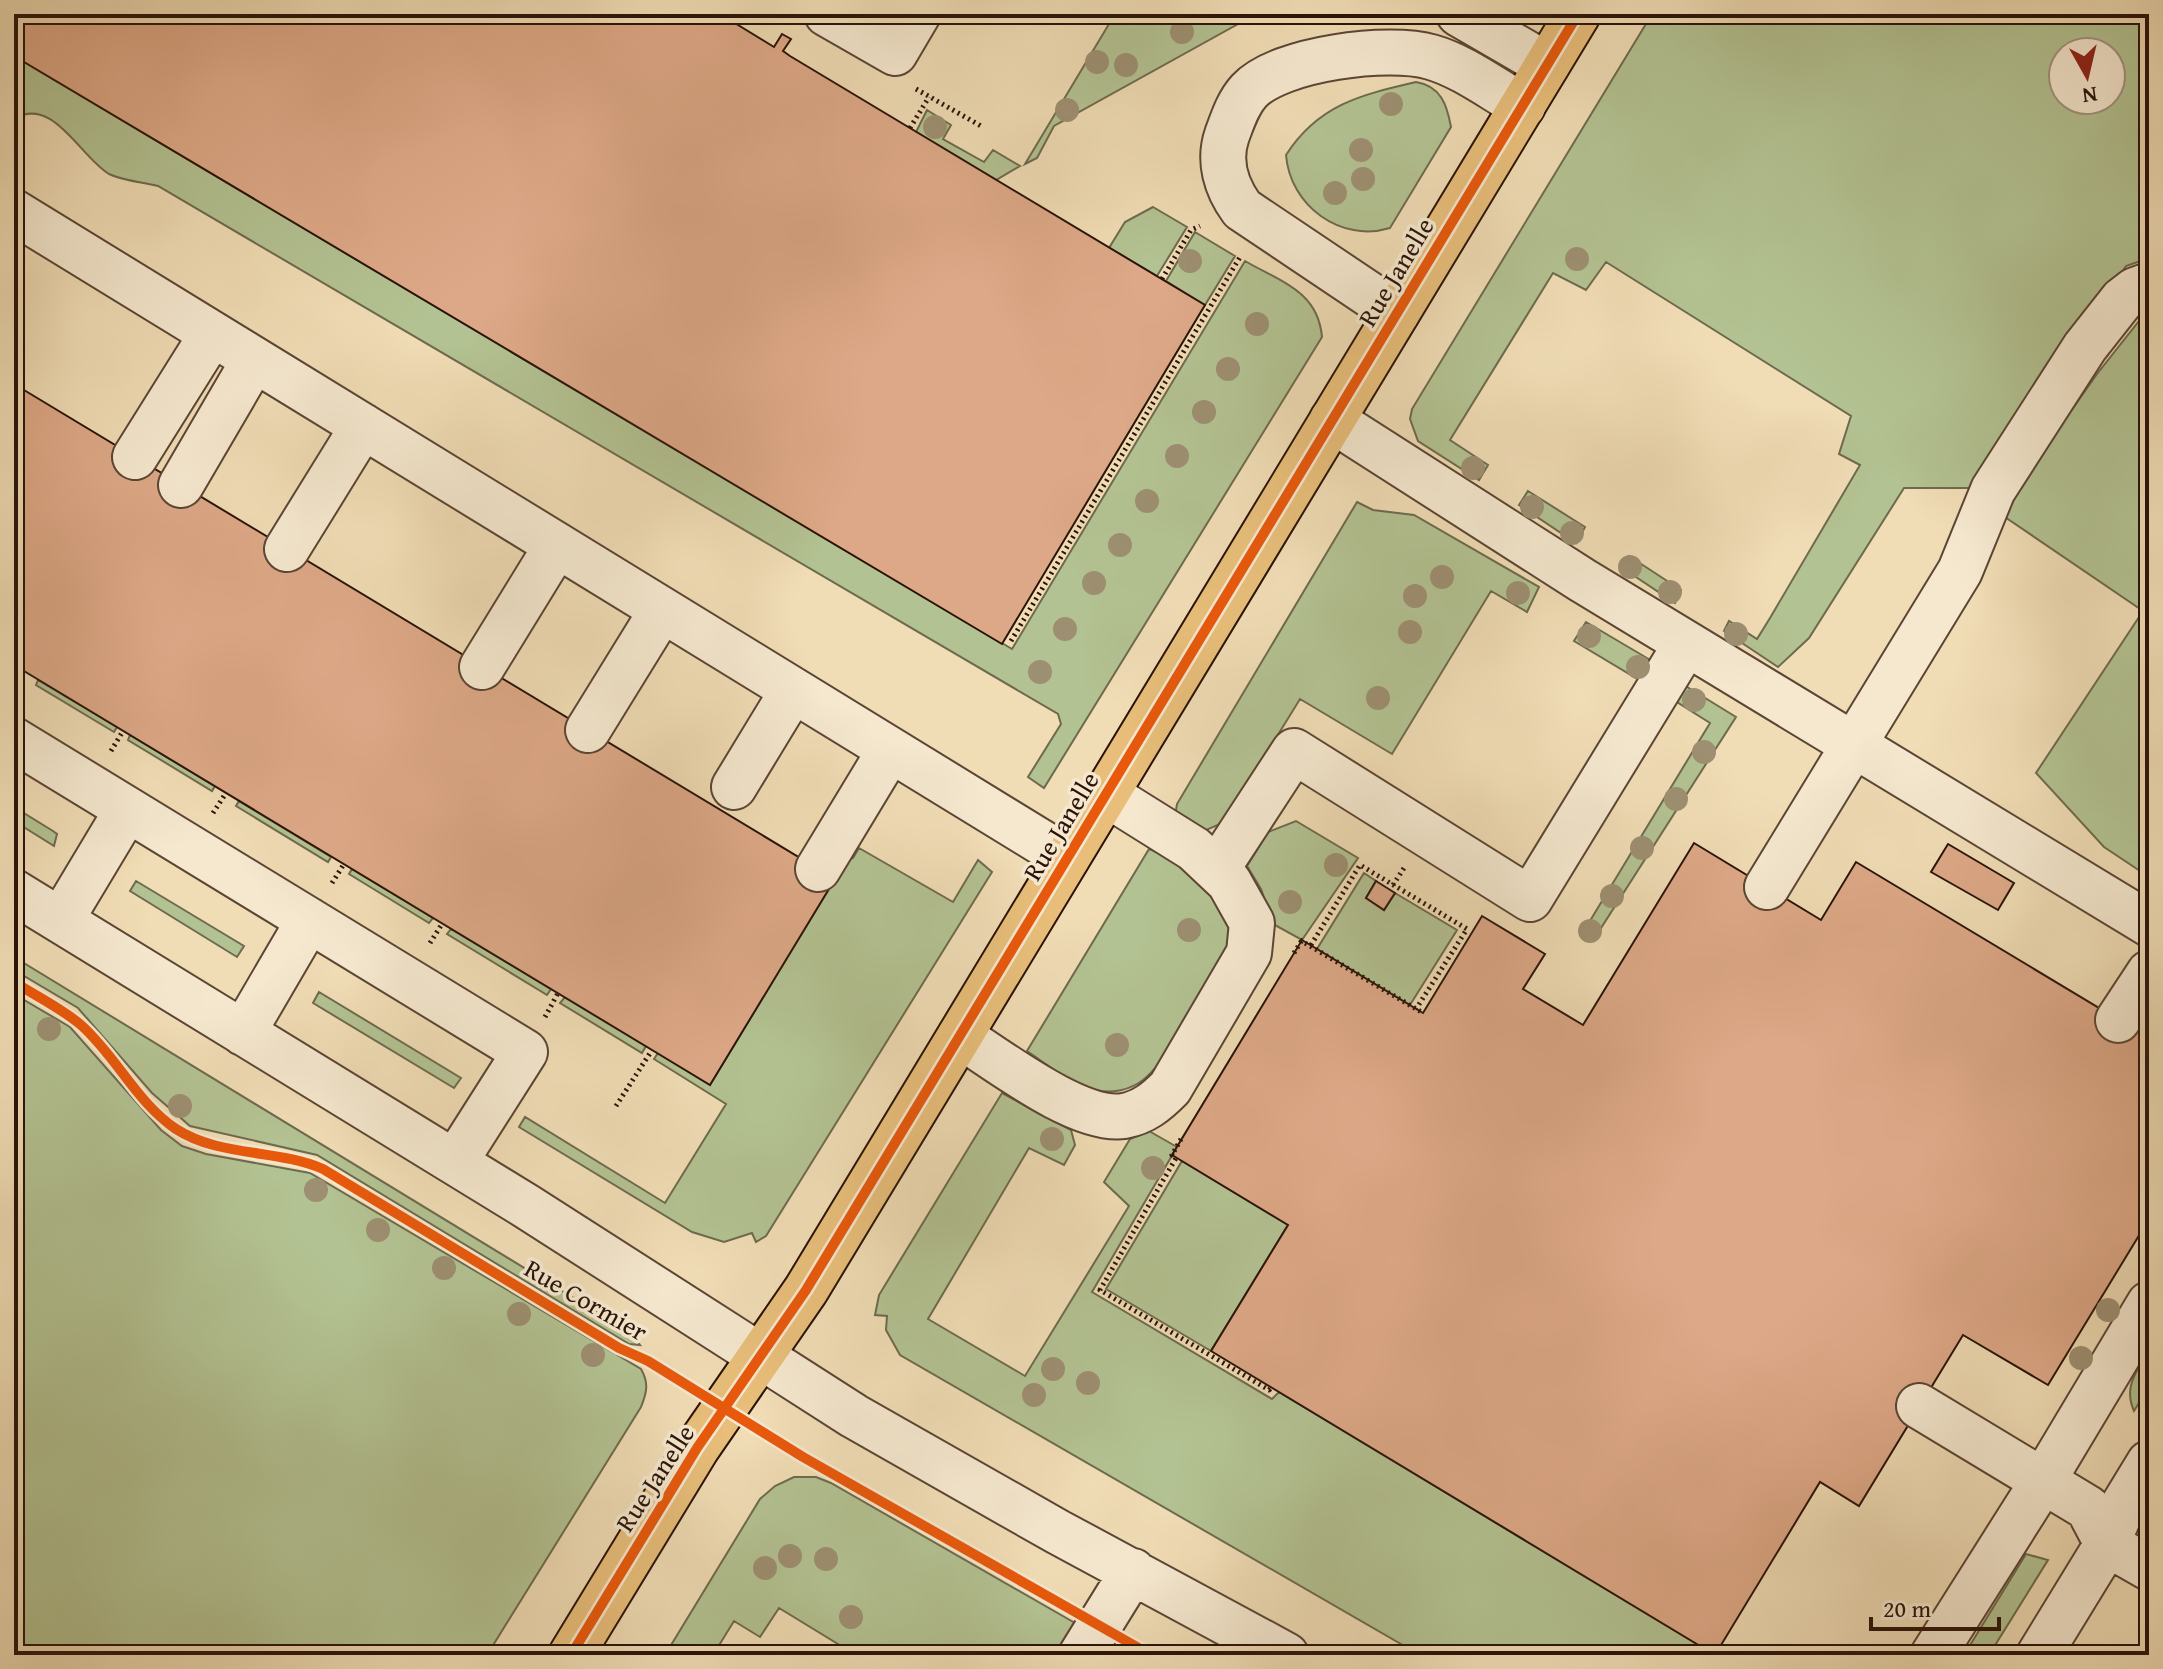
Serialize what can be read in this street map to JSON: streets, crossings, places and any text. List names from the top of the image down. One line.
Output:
{"streets":{"main road":["Rue Janelle"],"street":["Rue Cormier"]},"crossings":[["Rue Janelle","Rue Cormier"]],"scale_bar":"20 m","north":"bottom"}
